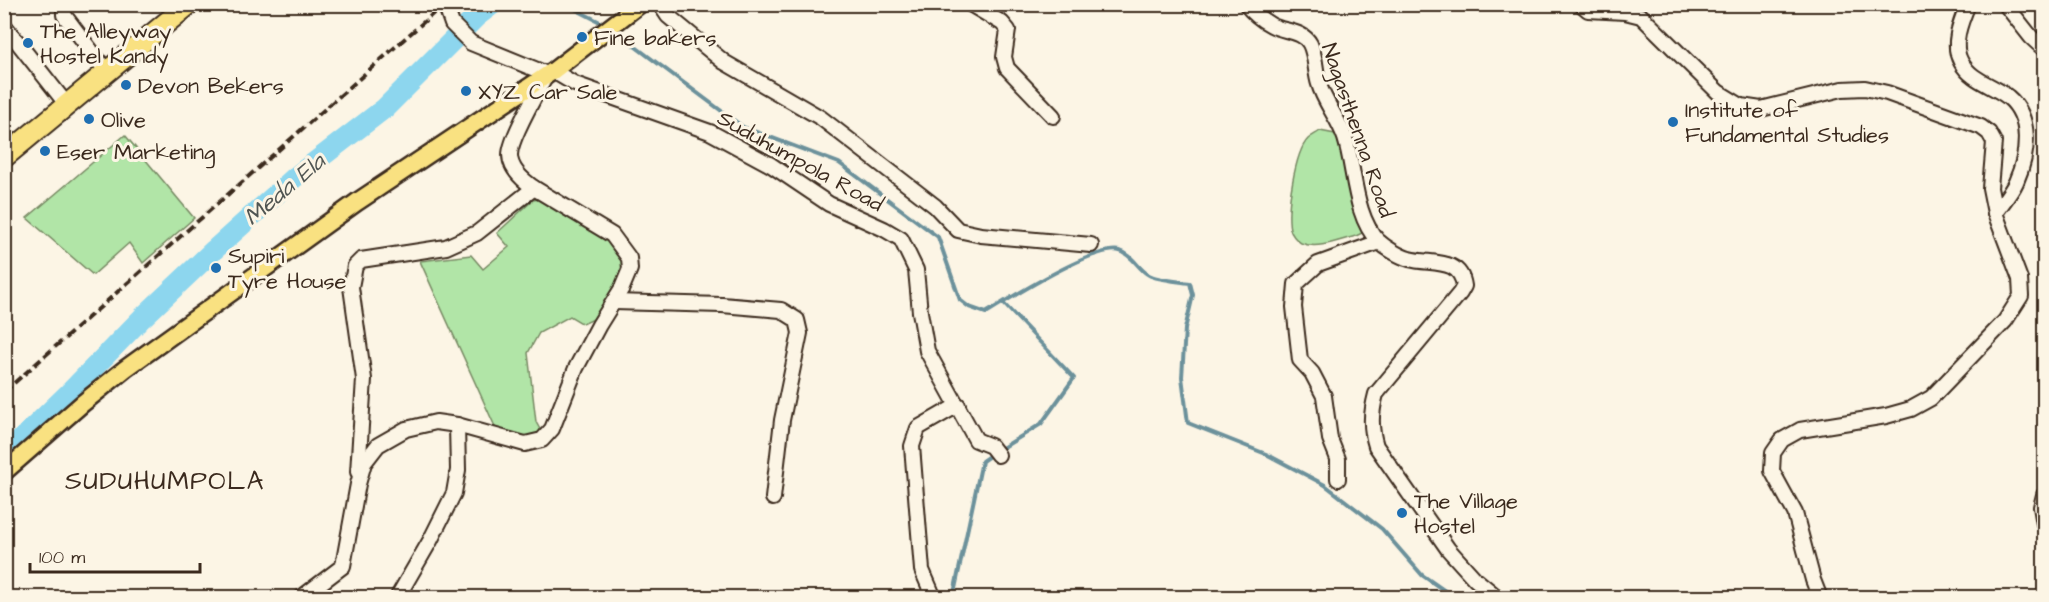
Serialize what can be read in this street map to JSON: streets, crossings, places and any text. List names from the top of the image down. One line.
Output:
{"streets":{"street":["Nagasthenna Road","Suduhumpola Road"]},"districts":["SUDUHUMPOLA"],"water":["Meda Ela"],"places":["Fine bakers","The Alleyway Hostel Kandy","Devon Bekers","XYZ Car Sale","Olive","Institute of Fundamental Studies","Eser Marketing","Supiri Tyre House","The Village Hostel"],"scale_bar":"100 m"}
